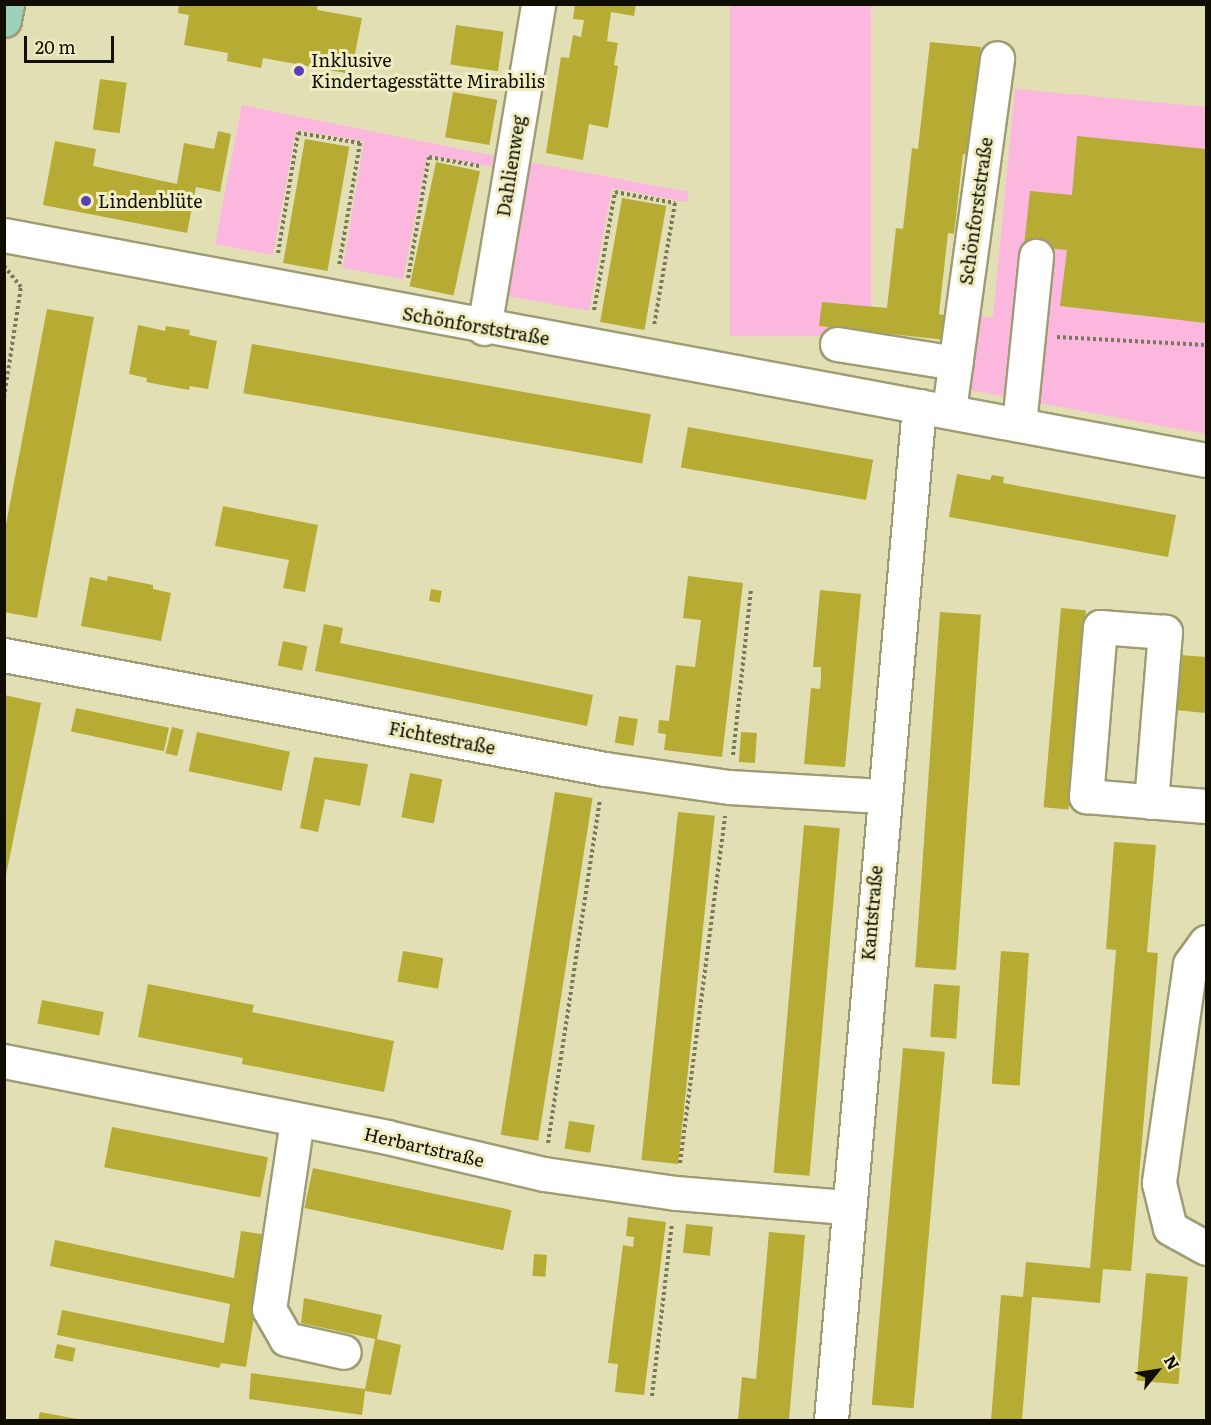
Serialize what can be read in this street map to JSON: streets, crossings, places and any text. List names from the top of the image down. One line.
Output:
{"streets":{"street":["Dahlienweg","Schönforststraße","Fichtestraße","Kantstraße","Herbartstraße"]},"crossings":[["Dahlienweg","Schönforststraße"],["Schönforststraße","Kantstraße"],["Fichtestraße","Kantstraße"],["Kantstraße","Herbartstraße"]],"places":["Inklusive Kindertagesstätte Mirabilis","Lindenblüte"],"scale_bar":"20 m","north":"top right"}
